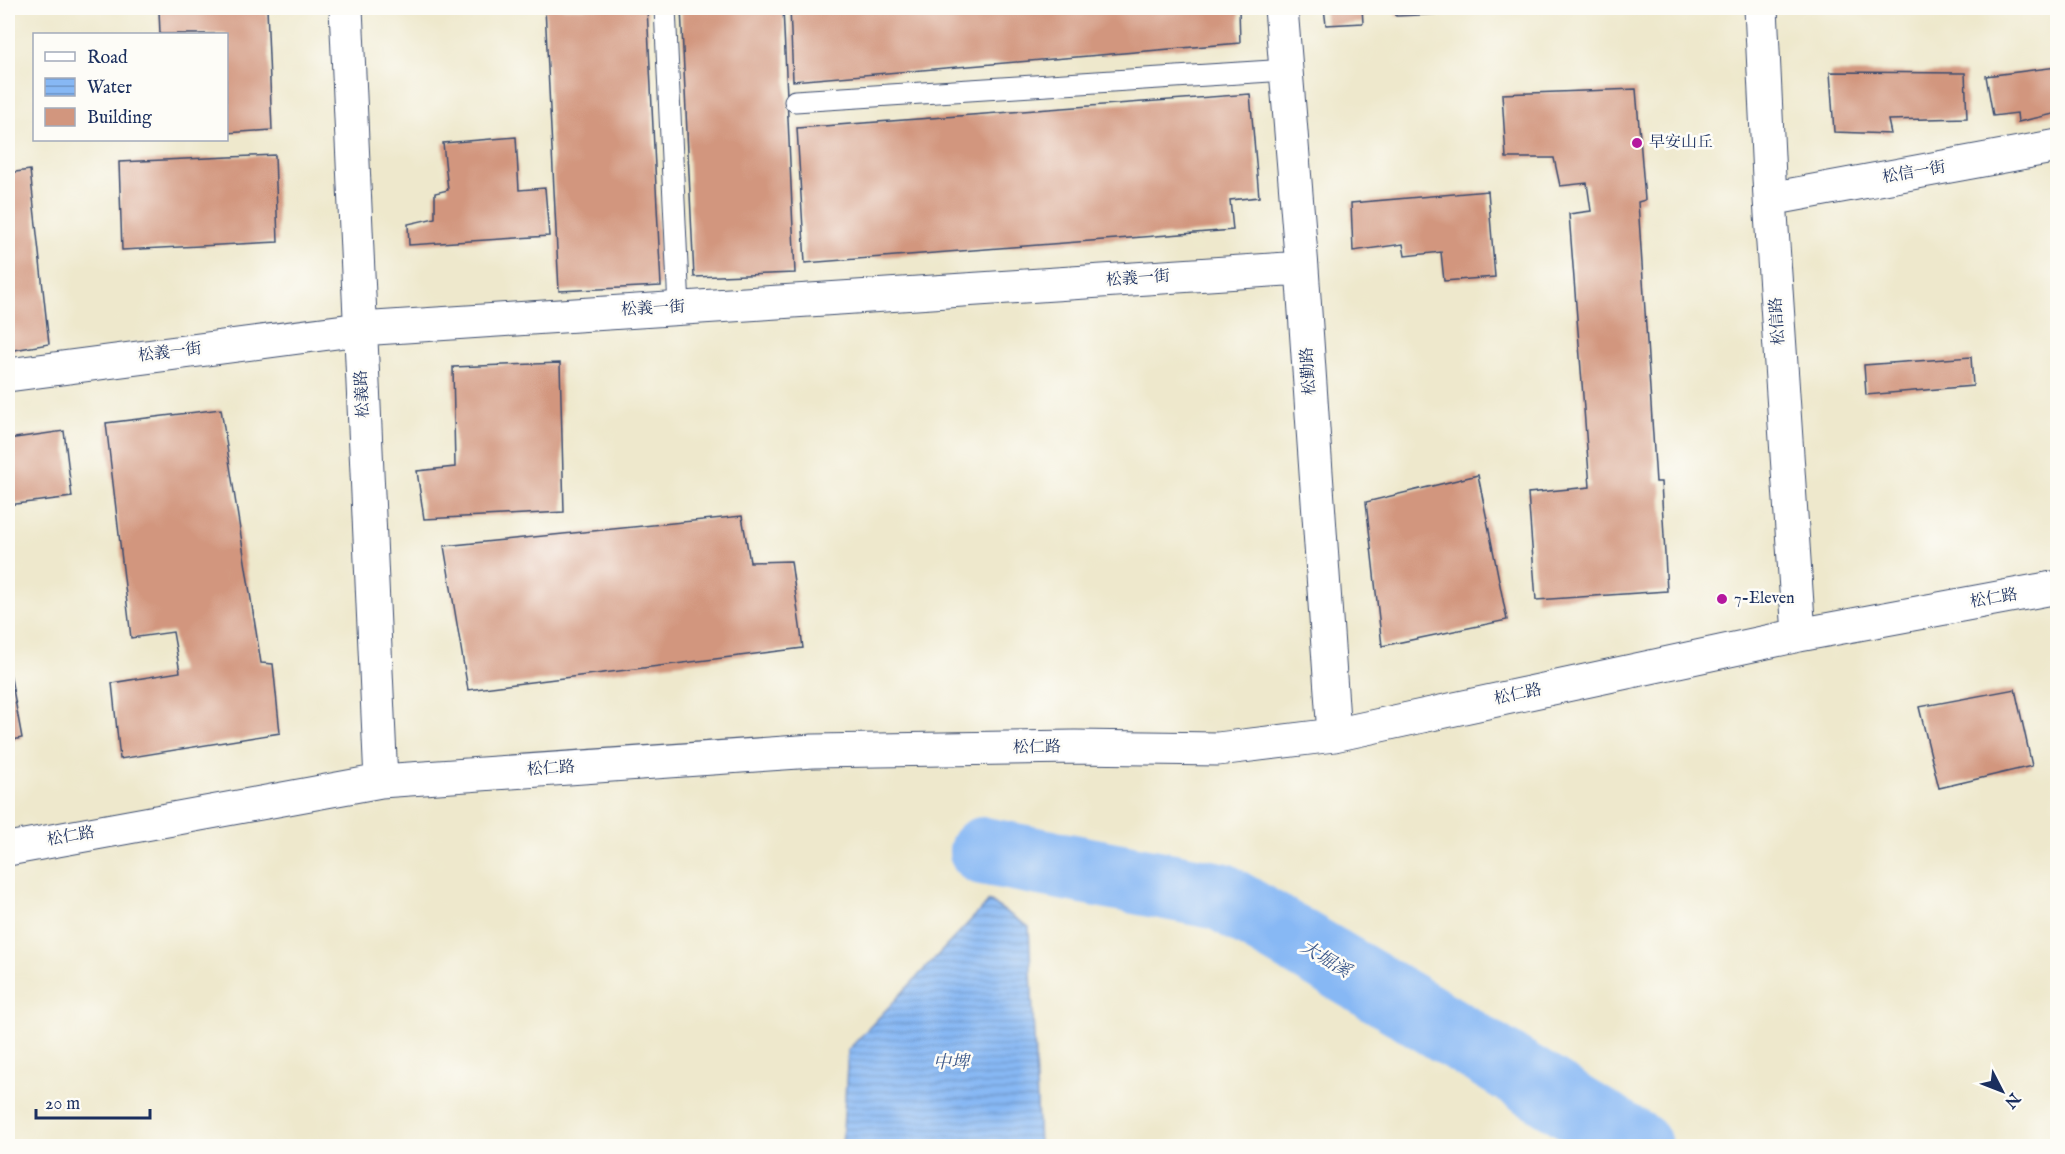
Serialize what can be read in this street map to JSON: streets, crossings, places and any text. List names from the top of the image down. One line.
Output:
{"streets":{"street":["松信一街","松義一街","松信路","松勤路","松義路","松仁路"]},"crossings":[["松信一街","松信路"],["松義一街","松勤路"],["松義一街","松義路"],["松信路","松仁路"],["松勤路","松仁路"],["松義路","松仁路"]],"water":["大堀溪","中埤"],"places":["早安山丘","7-Eleven"],"legend":["Road","Water","Building"],"scale_bar":"20 m","north":"bottom right"}
